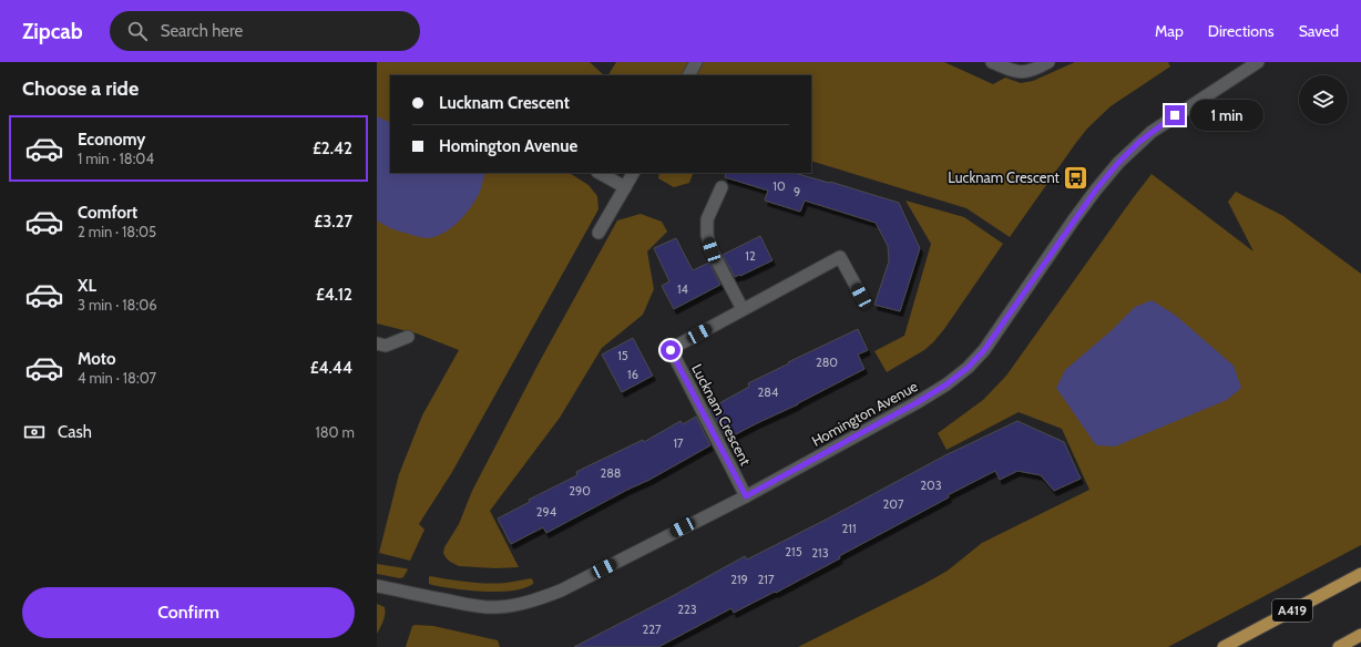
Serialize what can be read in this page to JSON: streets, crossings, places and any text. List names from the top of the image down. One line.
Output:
{"streets":{"highway":["A419"],"street":["Homington Avenue","Lucknam Crescent"]},"crossings":[["Homington Avenue","Lucknam Crescent"]],"places":{"bus stop":["Lucknam Crescent"]},"house_numbers":["10","9","12","14","15","280","16","284","17","288","203","290","207","294","211","215","213","219","217","223","227"],"page":{"header":"Zipcab","search":"Search here","nav":["Map","Directions","Saved"],"heading":"Choose a ride","banner":["Lucknam Crescent","Homington Avenue"],"bubble":"1 min","list":[{"name":"Economy","note":"1 min · 18:04","value":"£2.42"},{"name":"Comfort","note":"2 min · 18:05","value":"£3.27"},{"name":"XL","note":"3 min · 18:06","value":"£4.12"},{"name":"Moto","note":"4 min · 18:07","value":"£4.44"}],"pay":["Cash","180 m"],"buttons":"Confirm"}}
